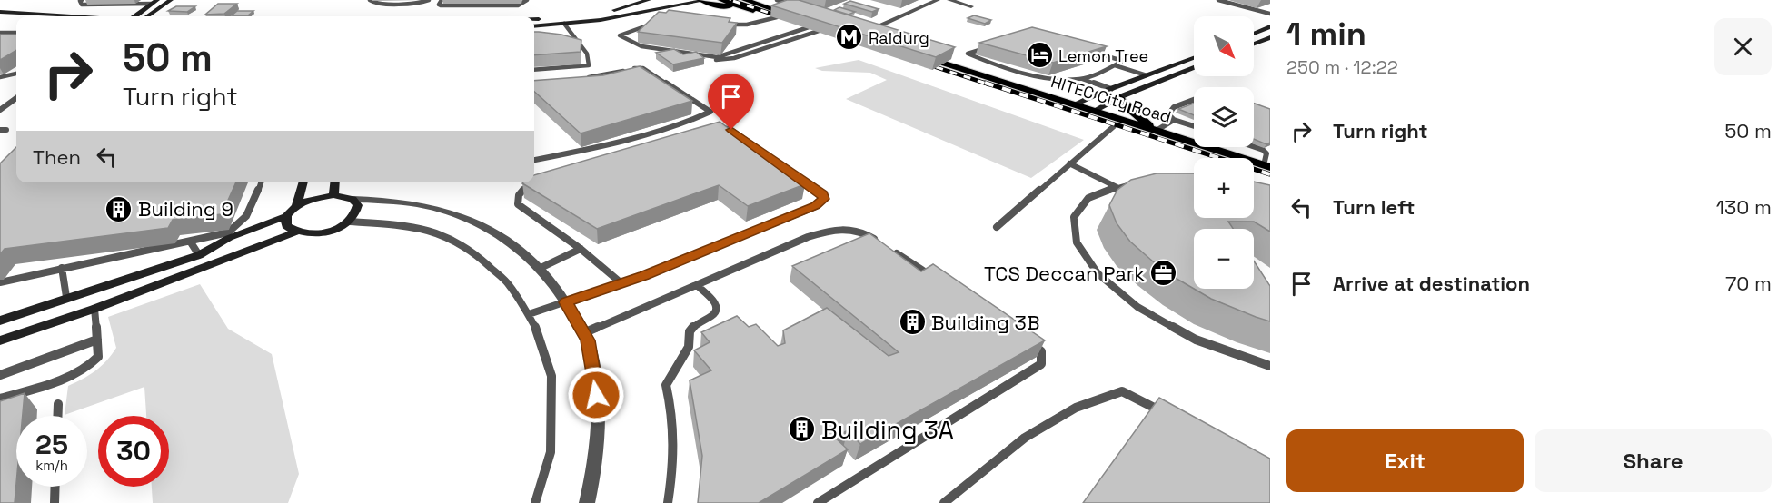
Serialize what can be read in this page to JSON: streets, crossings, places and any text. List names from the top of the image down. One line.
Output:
{"streets":{"main road":["HITEC City Road"]},"places":{"metro station":["Raidurg"],"hotel":["Lemon Tree"],"building":["Building 9","Building 3B","Building 3A"],"office":["TCS Deccan Park"]},"north":"bottom right","page":{"heading":["1 min","250 m · 12:22"],"map_buttons":["+","−"],"turn":["50 m","Turn right"],"list":[{"name":"Turn right","value":"50 m"},{"name":"Turn left","value":"130 m"},{"name":"Arrive at destination","value":"70 m"}],"then":"Then","speed":"25 km/h","limit":"30","buttons":["Exit","Share"]}}
